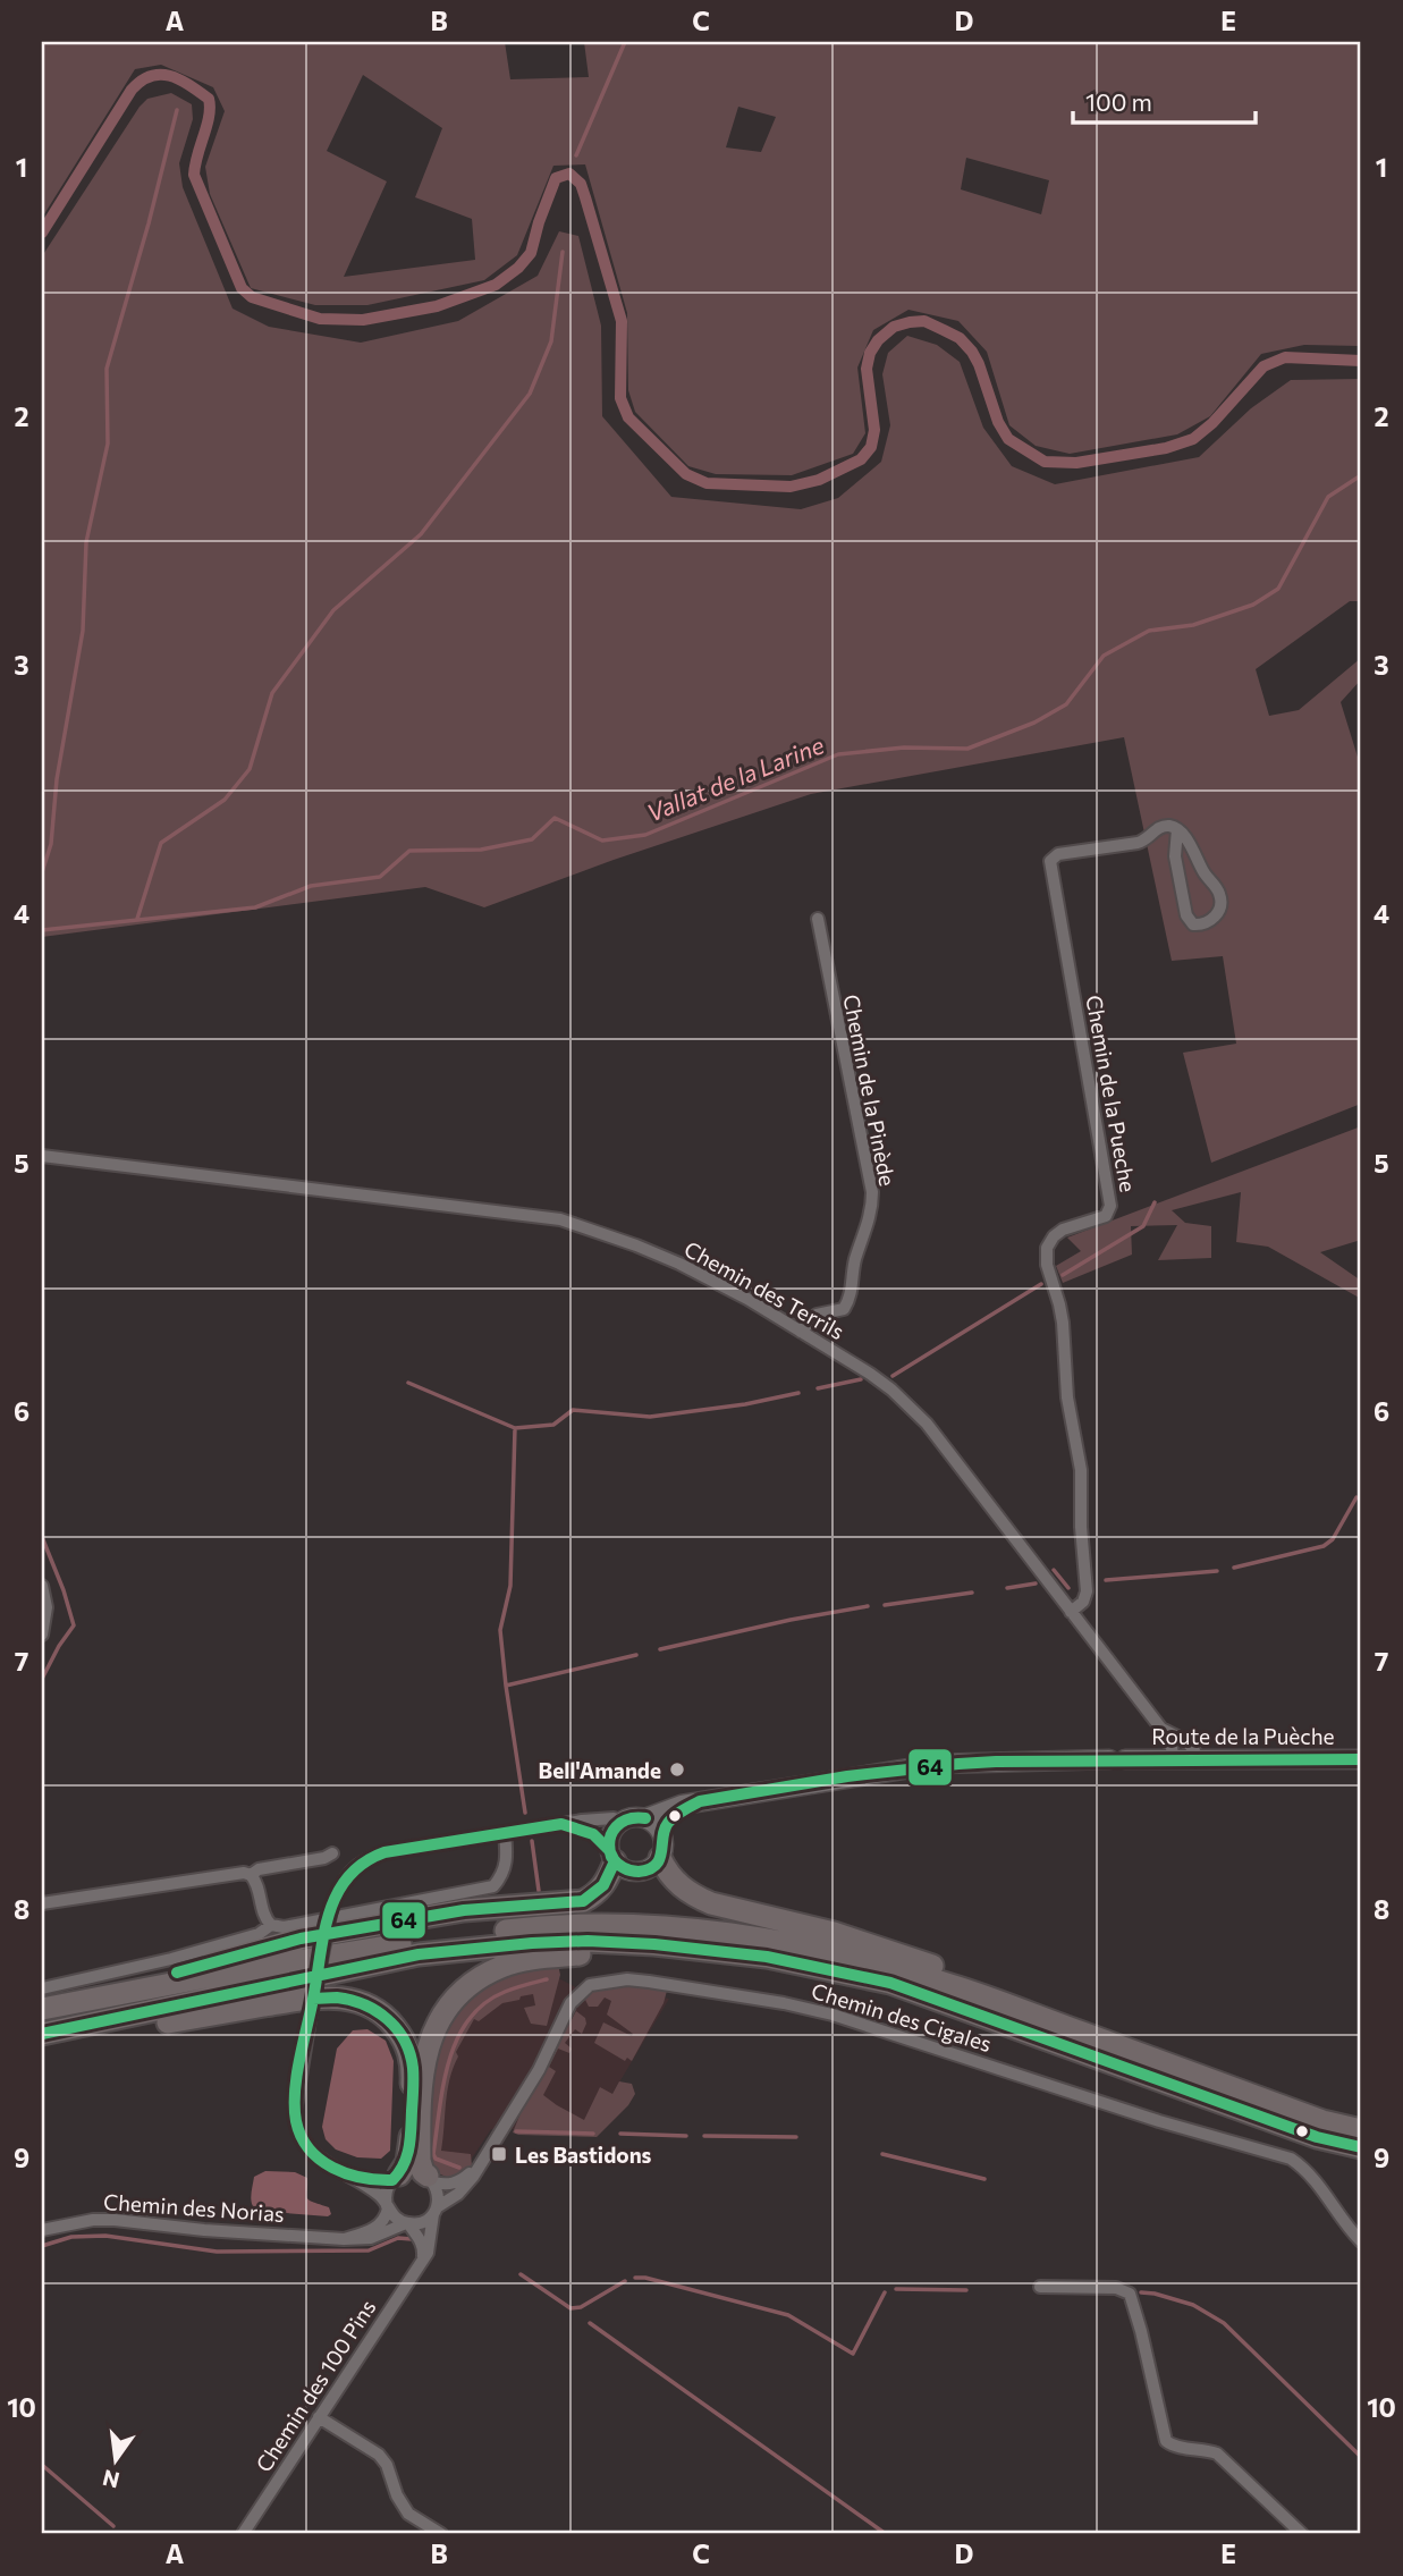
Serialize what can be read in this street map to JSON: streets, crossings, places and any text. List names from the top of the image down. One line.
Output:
{"streets":{"main road":["Route de la Puèche"],"street":["Chemin de la Pinède","Chemin de la Pueche","Chemin des Terrils","Chemin des Cigales","Chemin des Norias","Chemin des 100 Pins"]},"crossings":[["Chemin de la Pinède","Chemin des Terrils"],["Chemin de la Pueche","Chemin des Terrils"],["Chemin des Terrils","Route de la Puèche"],["Chemin des Cigales","Chemin des Norias"],["Chemin des Cigales","Chemin des 100 Pins"],["Chemin des Norias","Chemin des 100 Pins"]],"water":["Vallat de la Larine"],"places":{"other":["Bell'Amande"],"transit":["Les Bastidons"]},"lines":["transit line 64"],"scale_bar":"100 m","north":"bottom","grid":{"columns":["A","B","C","D","E"],"rows":["1","2","3","4","5","6","7","8","9","10"]}}
